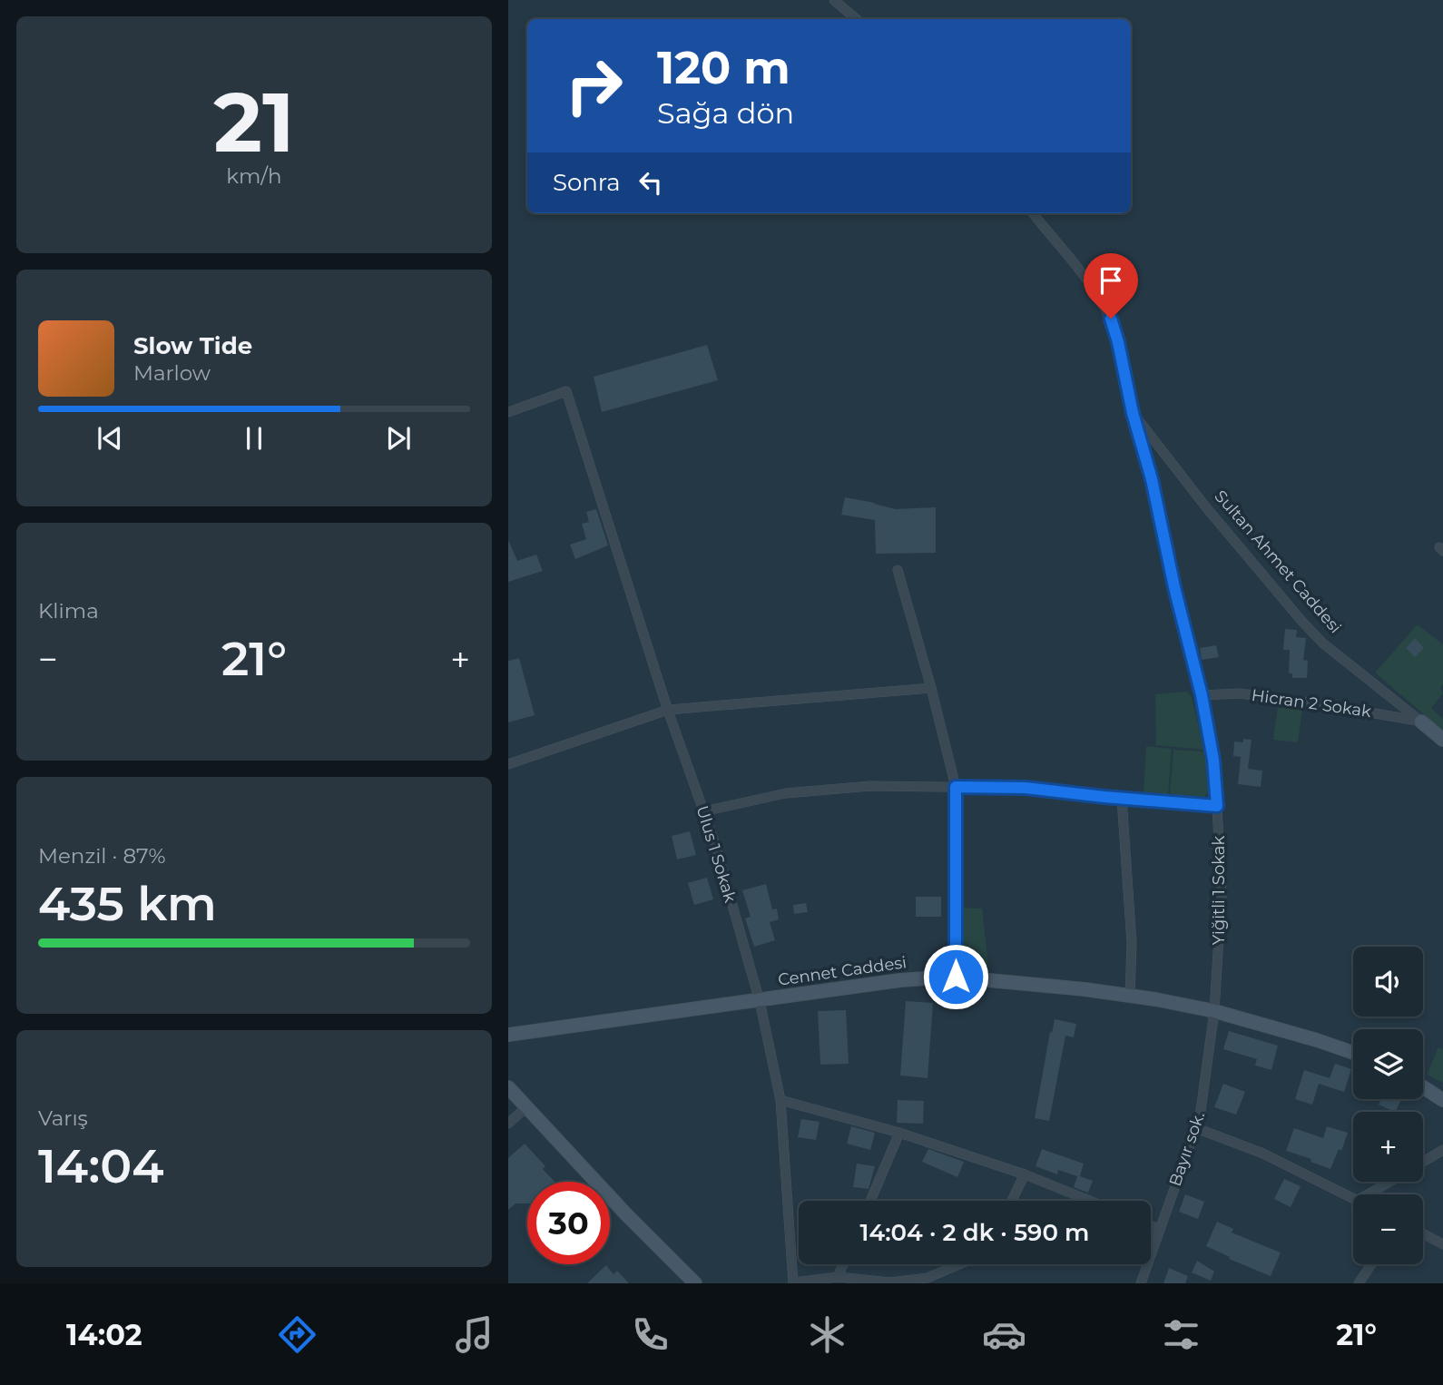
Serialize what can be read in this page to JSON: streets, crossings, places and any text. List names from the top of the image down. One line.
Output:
{"streets":{"street":["Sultan Ahmet Caddesi","Hicran 2 Sokak","Ulus 1 Sokak","Yiğitli 1 Sokak","Cennet Caddesi","Bayır sok."]},"crossings":[["Sultan Ahmet Caddesi","Hicran 2 Sokak"],["Sultan Ahmet Caddesi","Yiğitli 1 Sokak"],["Hicran 2 Sokak","Yiğitli 1 Sokak"],["Ulus 1 Sokak","Cennet Caddesi"],["Yiğitli 1 Sokak","Cennet Caddesi"],["Yiğitli 1 Sokak","Bayır sok."],["Cennet Caddesi","Bayır sok."]],"page":{"tile":[["21","km/h"],"Klima",["Menzil · 87%","435 km"],["Varış","14:04"]],"turn":["120 m","Sağa dön"],"then":"Sonra","song":["Slow Tide","Marlow"],"heat":["−","21°","+"],"map_buttons":["+","−"],"limit":"30","trip":"14:04 · 2 dk · 590 m","tabs":["14:02","21°"]}}
